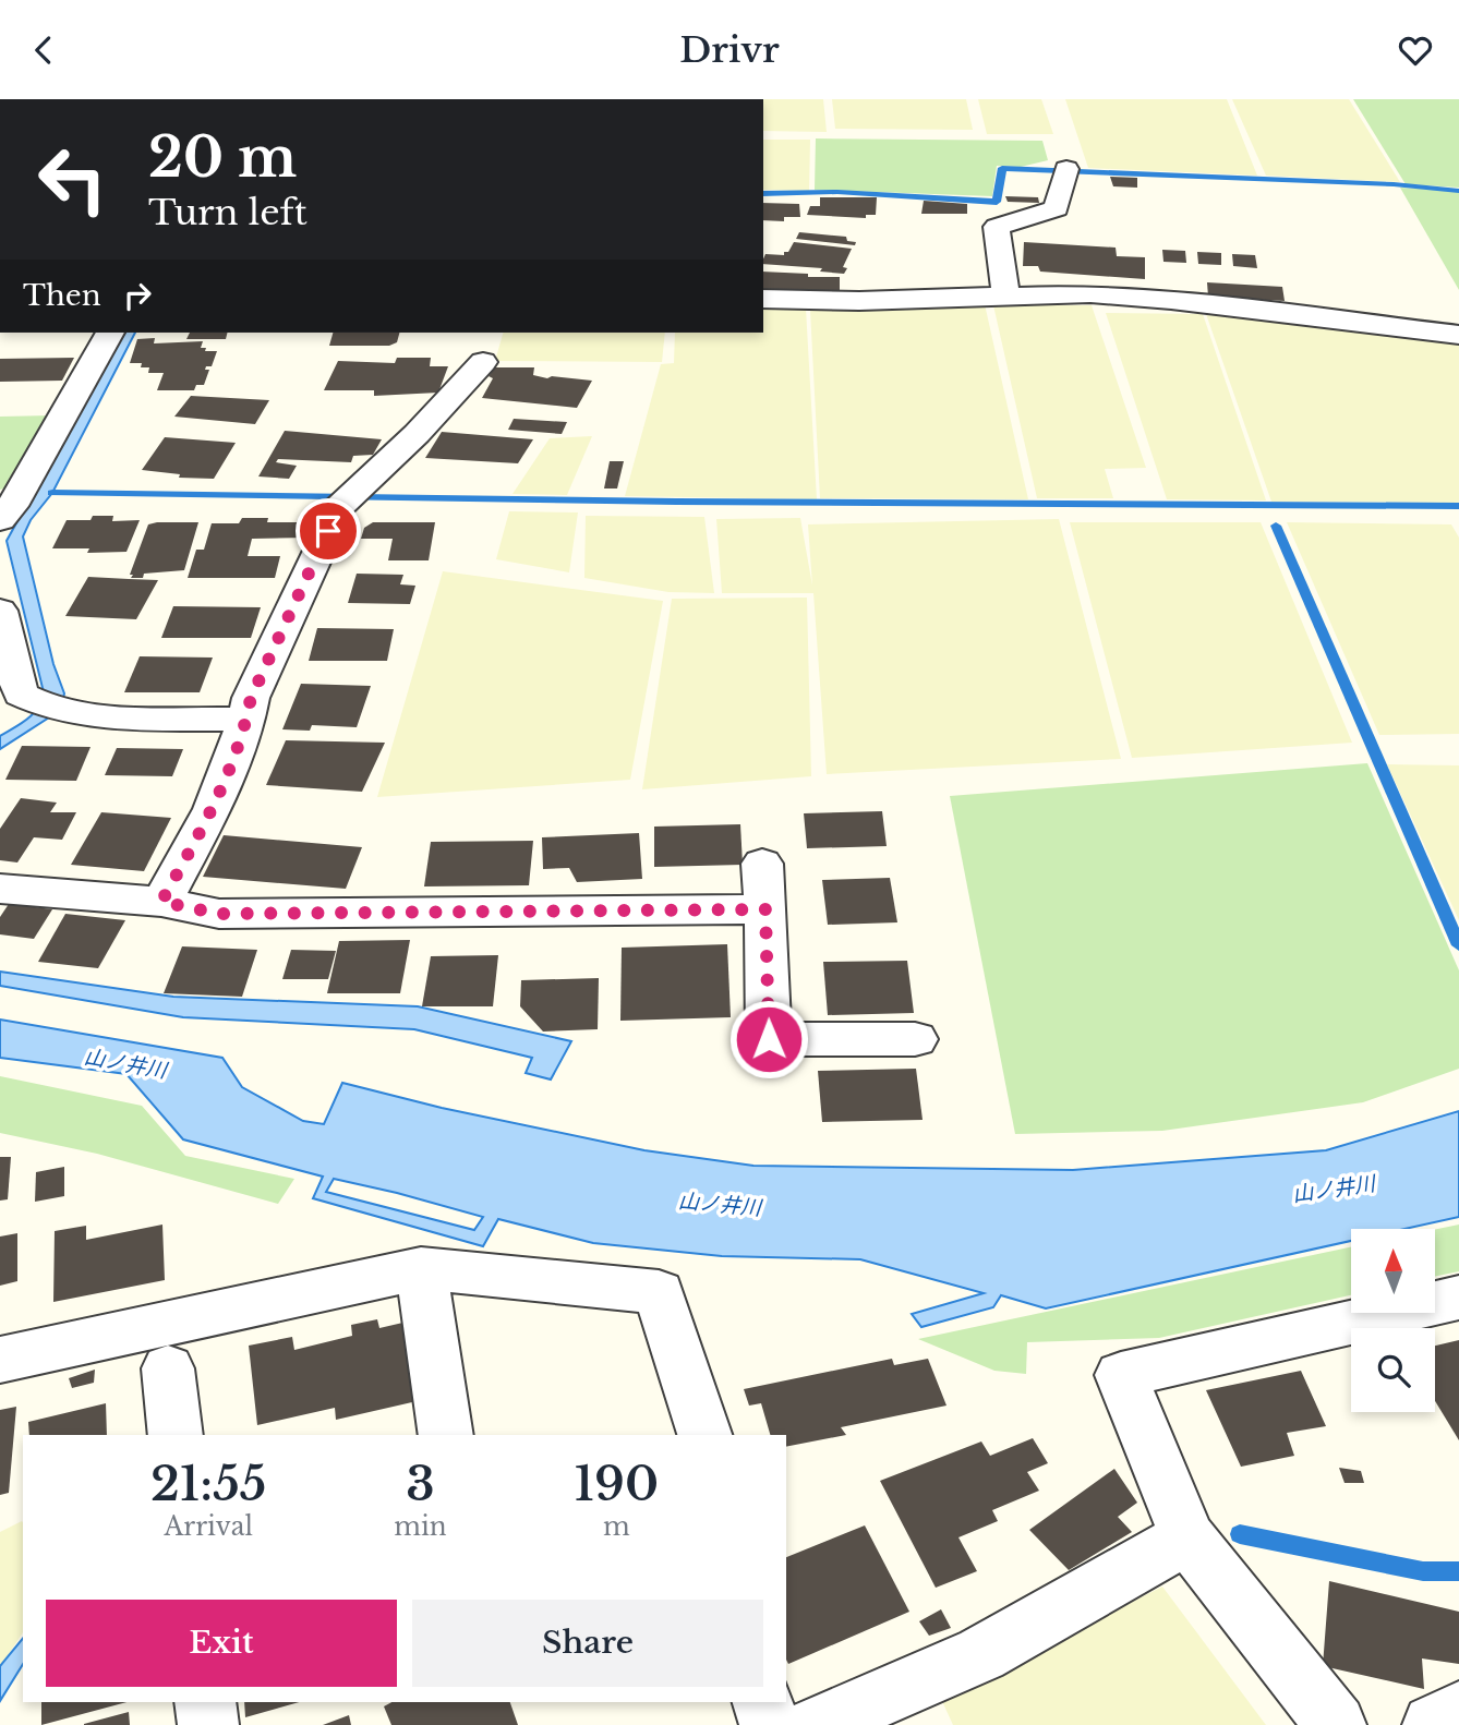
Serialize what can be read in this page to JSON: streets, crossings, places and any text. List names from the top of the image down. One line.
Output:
{"water":["山ノ井川"],"north":"top","page":{"header":"Drivr","turn":["20 m","Turn left"],"then":"Then","eta":["21:55","Arrival","3","min","190","m"],"buttons":["Exit","Share"]}}
